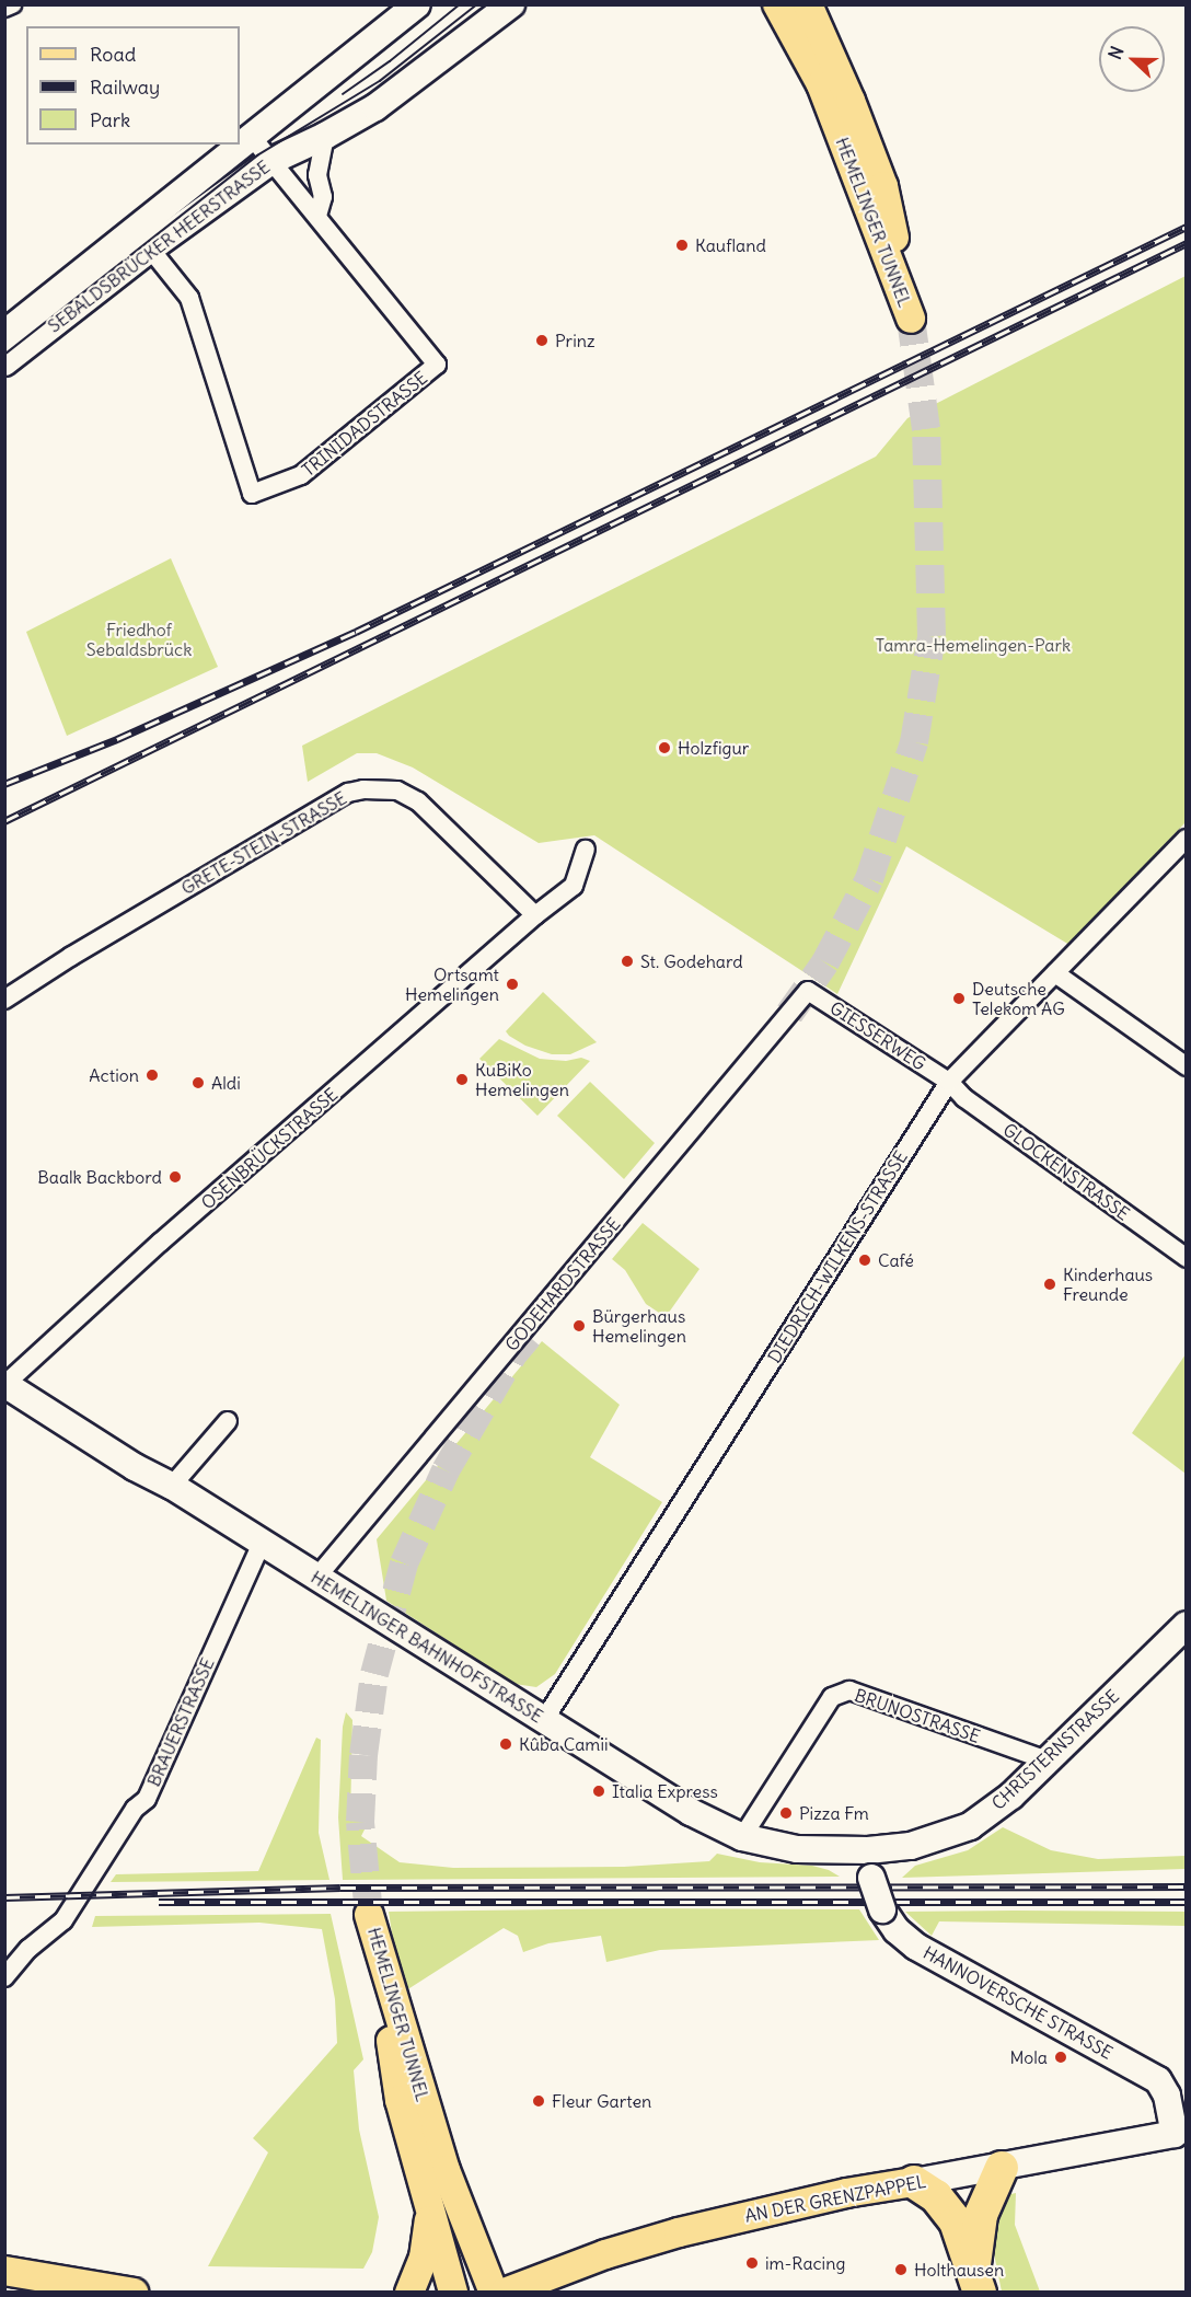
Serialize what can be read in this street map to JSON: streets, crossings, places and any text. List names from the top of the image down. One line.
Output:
{"streets":{"main road":["HEMELINGER TUNNEL","AN DER GRENZPAPPEL"],"street":["SEBALDSBRÜCKER HEERSTRASSE","TRINIDADSTRASSE","GRETE-STEIN-STRASSE","GIESSERWEG","OSENBRÜCKSTRASSE","GLOCKENSTRASSE","DIEDRICH-WILKENS-STRASSE","GODEHARDSTRASSE","HEMELINGER BAHNHOFSTRASSE","BRUNOSTRASSE","BRAUERSTRASSE","CHRISTERNSTRASSE","HANNOVERSCHE STRASSE"]},"crossings":[["SEBALDSBRÜCKER HEERSTRASSE","TRINIDADSTRASSE"],["GRETE-STEIN-STRASSE","OSENBRÜCKSTRASSE"],["GIESSERWEG","GLOCKENSTRASSE"],["GIESSERWEG","DIEDRICH-WILKENS-STRASSE"],["GIESSERWEG","GODEHARDSTRASSE"],["OSENBRÜCKSTRASSE","HEMELINGER BAHNHOFSTRASSE"],["GLOCKENSTRASSE","DIEDRICH-WILKENS-STRASSE"],["DIEDRICH-WILKENS-STRASSE","HEMELINGER BAHNHOFSTRASSE"],["GODEHARDSTRASSE","HEMELINGER BAHNHOFSTRASSE"],["HEMELINGER BAHNHOFSTRASSE","BRUNOSTRASSE"],["HEMELINGER BAHNHOFSTRASSE","BRAUERSTRASSE"],["HEMELINGER BAHNHOFSTRASSE","CHRISTERNSTRASSE"],["HEMELINGER BAHNHOFSTRASSE","HANNOVERSCHE STRASSE"],["BRUNOSTRASSE","CHRISTERNSTRASSE"],["CHRISTERNSTRASSE","HANNOVERSCHE STRASSE"],["HANNOVERSCHE STRASSE","AN DER GRENZPAPPEL"]],"parks":["Friedhof Sebaldsbrück","Tamra-Hemelingen-Park"],"places":["Kaufland","Prinz","Holzfigur","St. Godehard","Ortsamt Hemelingen","Deutsche Telekom AG","Action","KuBiKo Hemelingen","Aldi","Baalk Backbord","Café","Kinderhaus Freunde","Bürgerhaus Hemelingen","Kûba Camii","Italia Express","Pizza Fm","Mola","Fleur Garten","im-Racing","Holthausen"],"legend":["Road","Railway","Park"],"north":"left"}
